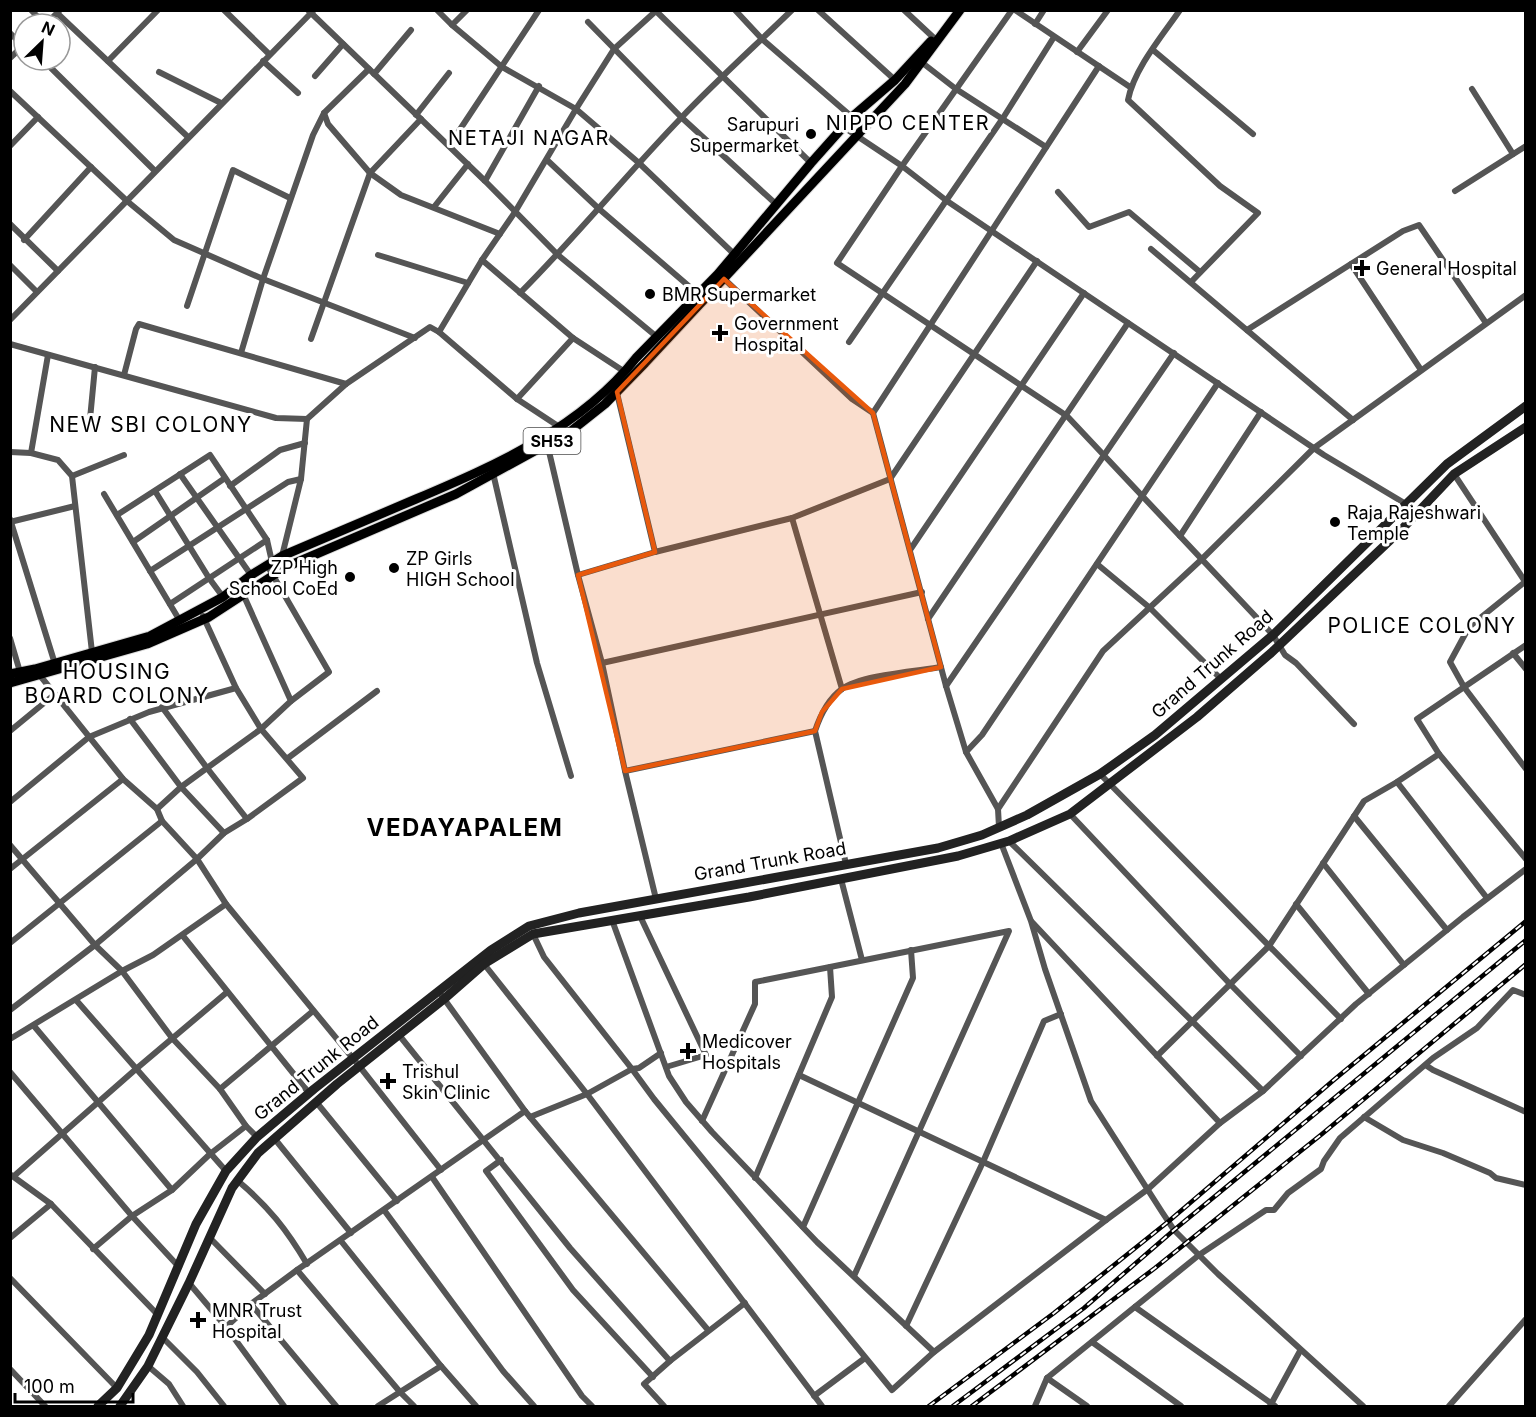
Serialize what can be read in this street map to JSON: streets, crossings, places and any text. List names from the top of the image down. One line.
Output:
{"streets":{"main road":["SH53","Grand Trunk Road"]},"districts":["NIPPO CENTER","NETAJI NAGAR","NEW SBI COLONY","POLICE COLONY","HOUSING BOARD COLONY","VEDAYAPALEM"],"places":{"other":["Sarupuri Supermarket","BMR Supermarket","Raja Rajeshwari Temple","ZP Girls HIGH School","ZP High School CoEd"],"health":["General Hospital","Government Hospital","Medicover Hospitals","Trishul Skin Clinic","MNR Trust Hospital"]},"scale_bar":"100 m","north":"top right"}
